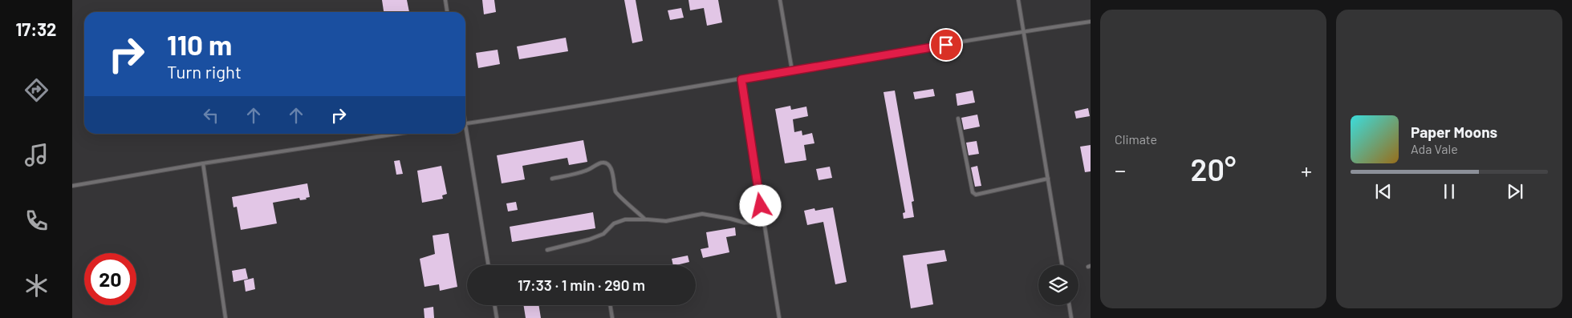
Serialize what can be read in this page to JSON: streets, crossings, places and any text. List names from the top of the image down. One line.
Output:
{"page":{"tabs":"17:32","tile":"Climate","turn":["110 m","Turn right"],"song":["Paper Moons","Ada Vale"],"heat":["−","20°","+"],"limit":"20","trip":"17:33 · 1 min · 290 m"}}
